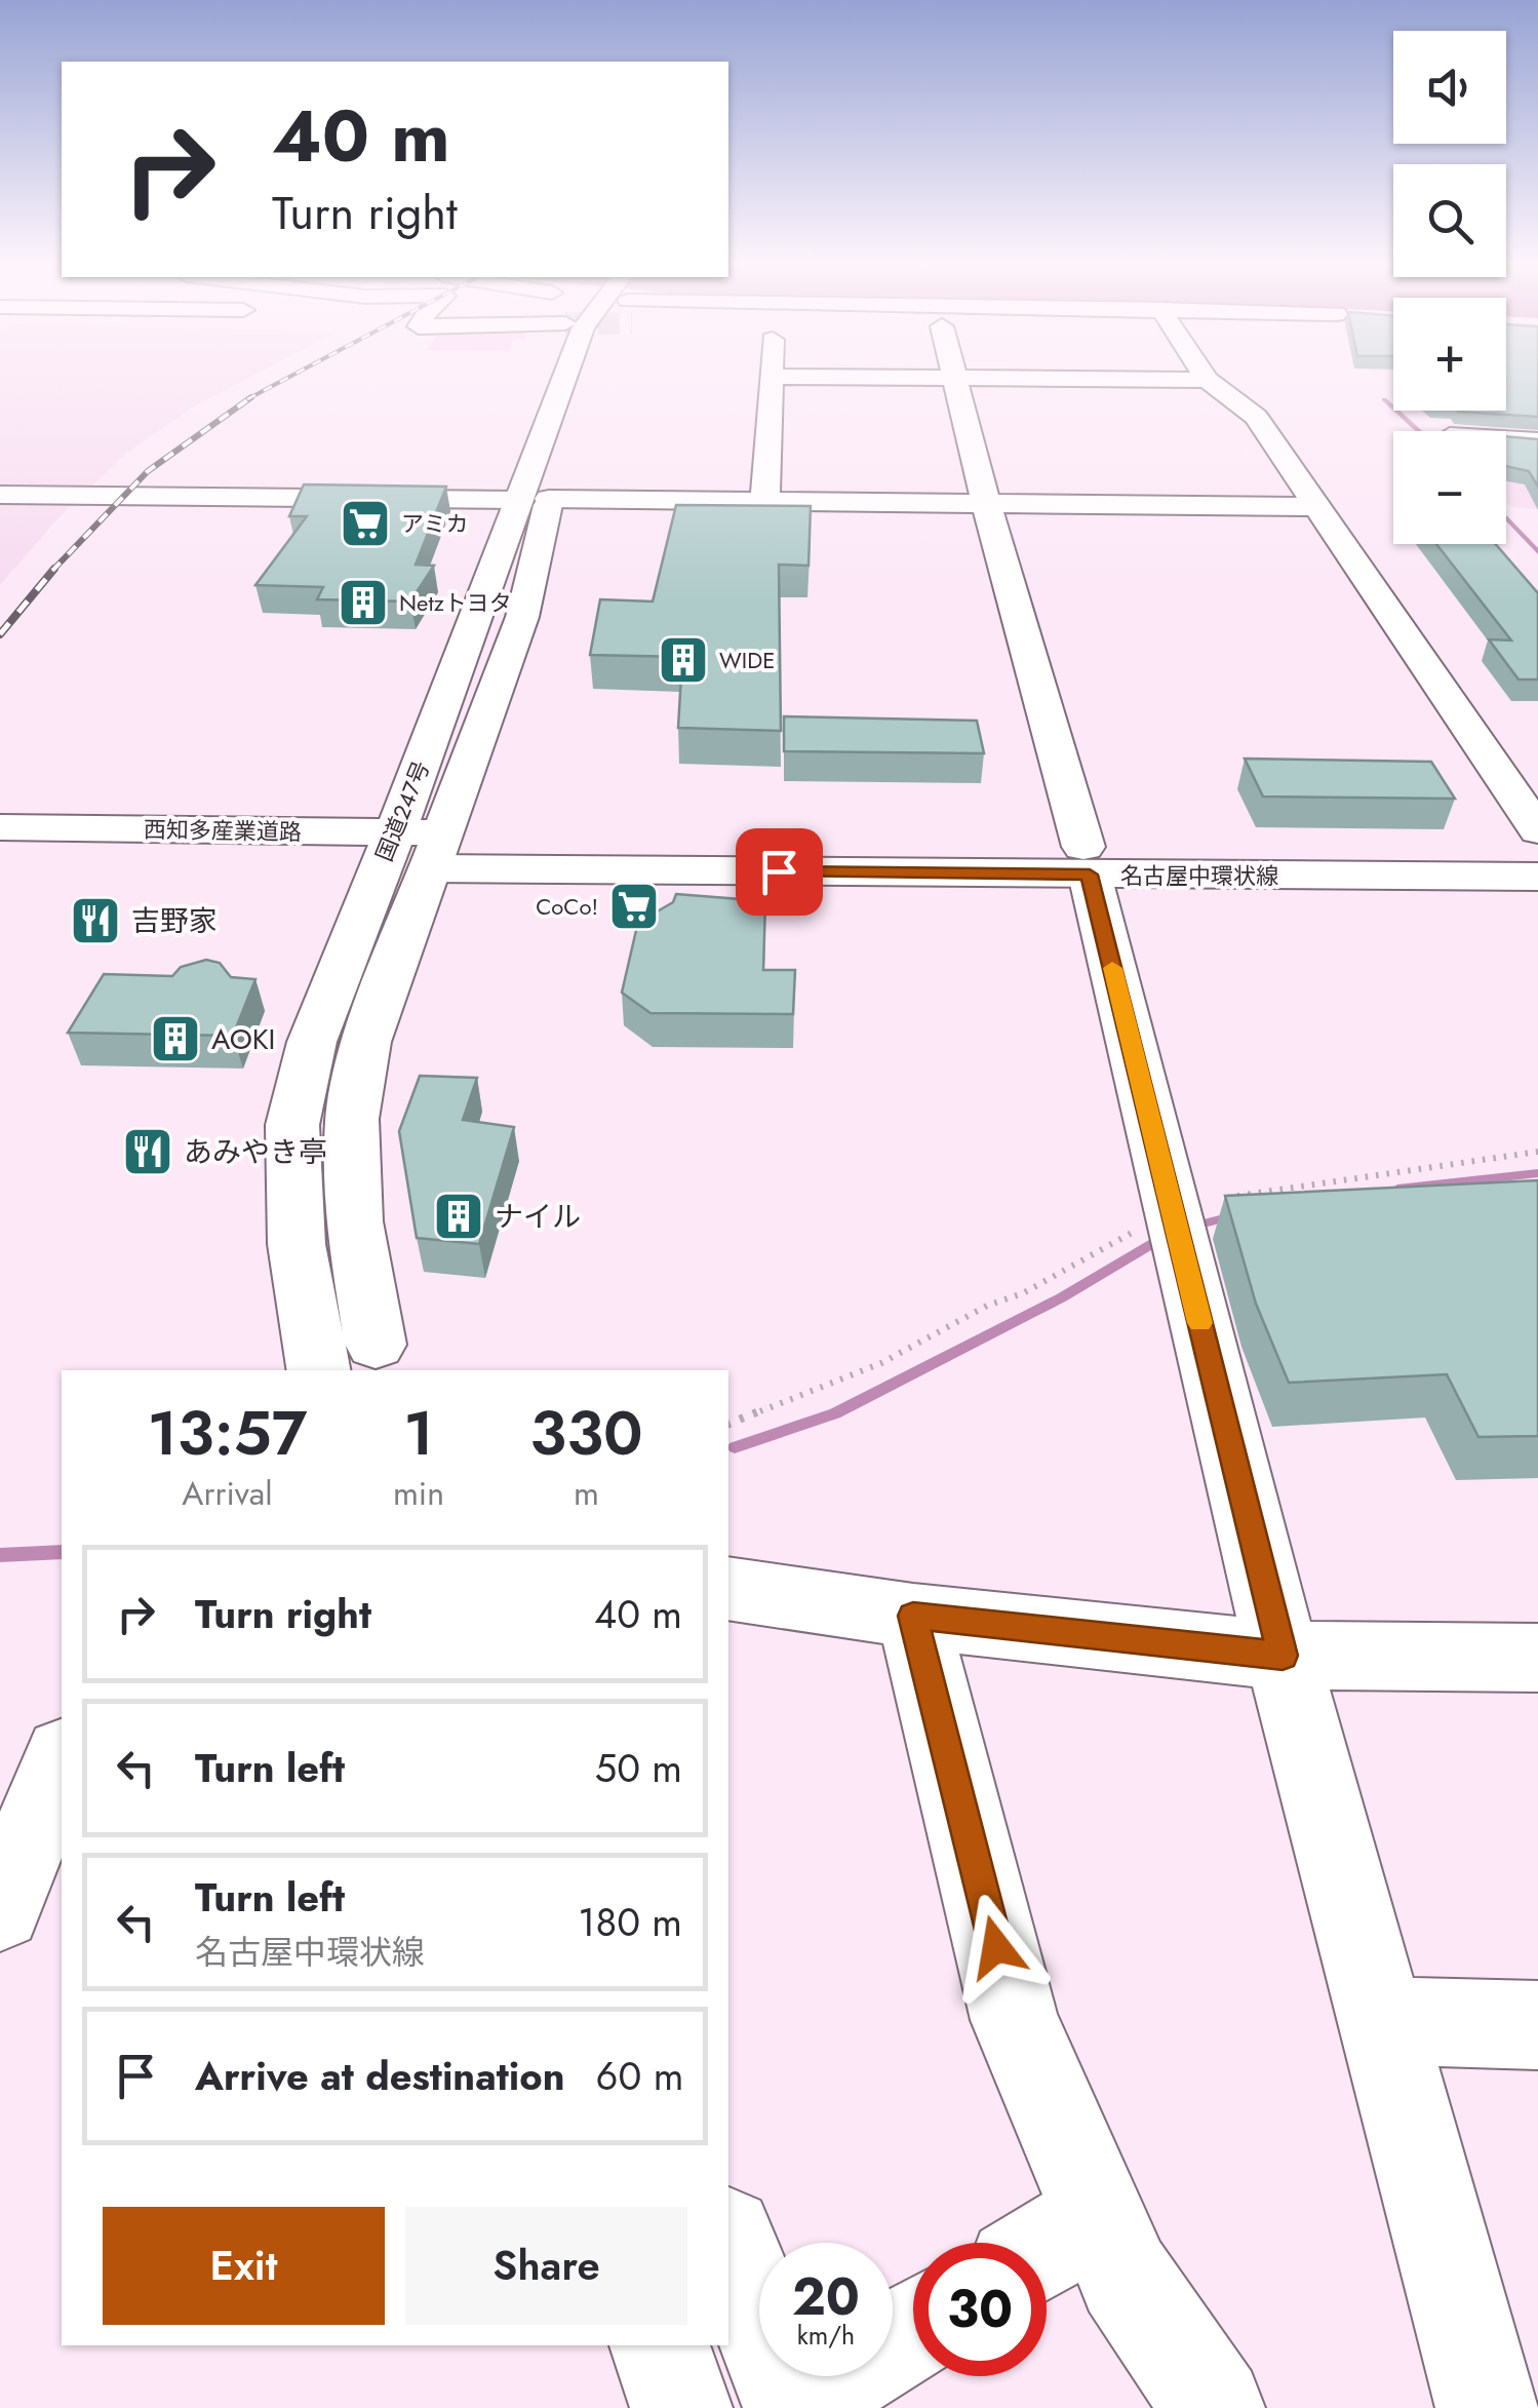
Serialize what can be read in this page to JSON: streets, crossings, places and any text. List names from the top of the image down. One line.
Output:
{"streets":{"main road":["国道247号","西知多産業道路","名古屋中環状線"]},"crossings":[["国道247号","西知多産業道路"],["国道247号","名古屋中環状線"],["西知多産業道路","名古屋中環状線"]],"places":{"supermarket":["アミカ","CoCo!"],"building":["Netzトヨタ","WIDE","AOKI","ナイル"],"restaurant":["吉野家","あみやき亭"]},"page":{"map_buttons":["+","−"],"turn":["40 m","Turn right"],"eta":["13:57","Arrival","1","min","330","m"],"list":[{"name":"Turn right","value":"40 m"},{"name":"Turn left","value":"50 m"},{"name":"Turn left","note":"名古屋中環状線","value":"180 m"},{"name":"Arrive at destination","value":"60 m"}],"buttons":["Exit","Share"],"speed":"20 km/h","limit":"30"}}
